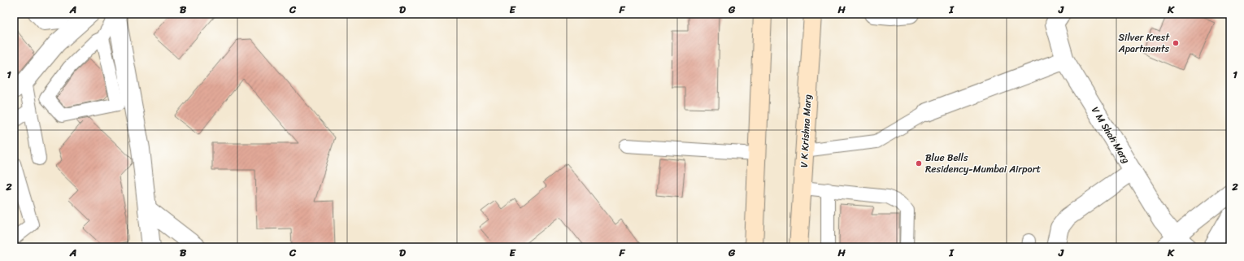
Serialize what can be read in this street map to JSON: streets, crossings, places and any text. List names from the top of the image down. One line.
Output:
{"streets":{"main road":["V K Krishna Marg"],"street":["V M Shah Marg"]},"places":["Silver Krest Apartments","Blue Bells Residency-Mumbai Airport"],"grid":{"columns":["A","B","C","D","E","F","G","H","I","J","K"],"rows":["1","2"]}}
